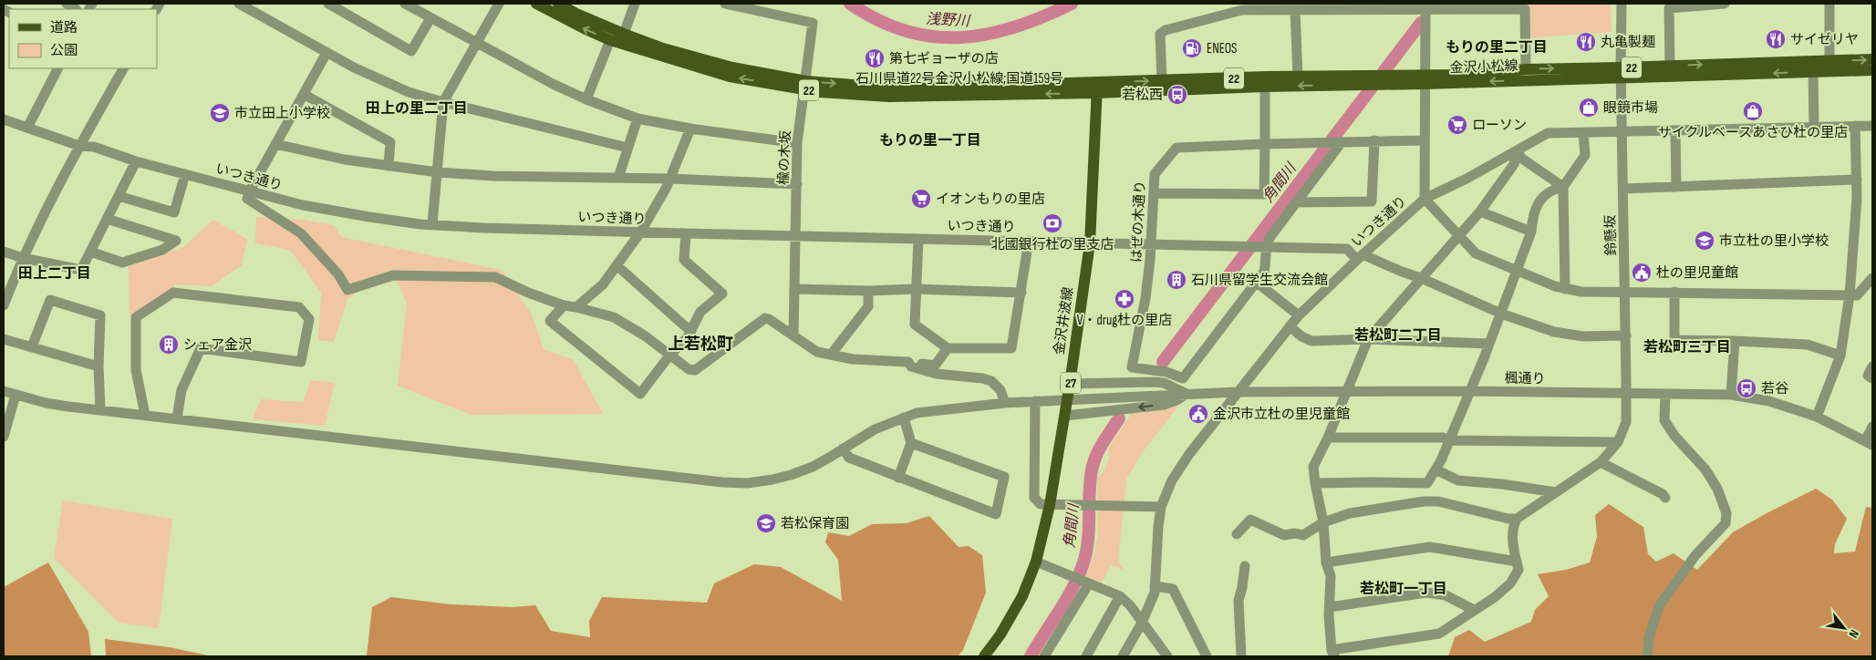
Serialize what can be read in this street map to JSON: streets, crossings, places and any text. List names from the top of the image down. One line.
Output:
{"streets":{"main road":["金沢小松線","22","石川県道22号金沢小松線;国道159号","金沢井波線","27"],"street":["楡の木坂","いつき通り","はぜの木通り","鈴懸坂","楓通り"]},"crossings":[["金沢小松線","石川県道22号金沢小松線;国道159号"],["金沢小松線","いつき通り"],["金沢小松線","鈴懸坂"],["金沢小松線","金沢井波線"],["22","石川県道22号金沢小松線;国道159号"],["22","楡の木坂"],["石川県道22号金沢小松線;国道159号","楡の木坂"],["石川県道22号金沢小松線;国道159号","金沢井波線"],["楡の木坂","いつき通り"],["いつき通り","はぜの木通り"],["いつき通り","金沢井波線"],["鈴懸坂","楓通り"]],"districts":["もりの里二丁目","田上の里二丁目","もりの里一丁目","田上二丁目","若松町二丁目","上若松町","若松町三丁目","若松町一丁目"],"water":["浅野川","角間川"],"places":{"restaurant":["サイゼリヤ","丸亀製麺","第七ギョーザの店"],"fuel station":["ENEOS"],"bus stop":["若松西","若谷"],"shop":["眼鏡市場","サイクルベースあさひ杜の里店"],"school or university":["市立田上小学校","市立杜の里小学校","若松保育園"],"supermarket":["ローソン","イオンもりの里店"],"bank":["北國銀行杜の里支店"],"public building":["杜の里児童館","金沢市立杜の里児童館"],"building":["石川県留学生交流会館","シェア金沢"],"pharmacy":["V・drug杜の里店"]},"legend":["道路","公園"],"north":"bottom right"}
